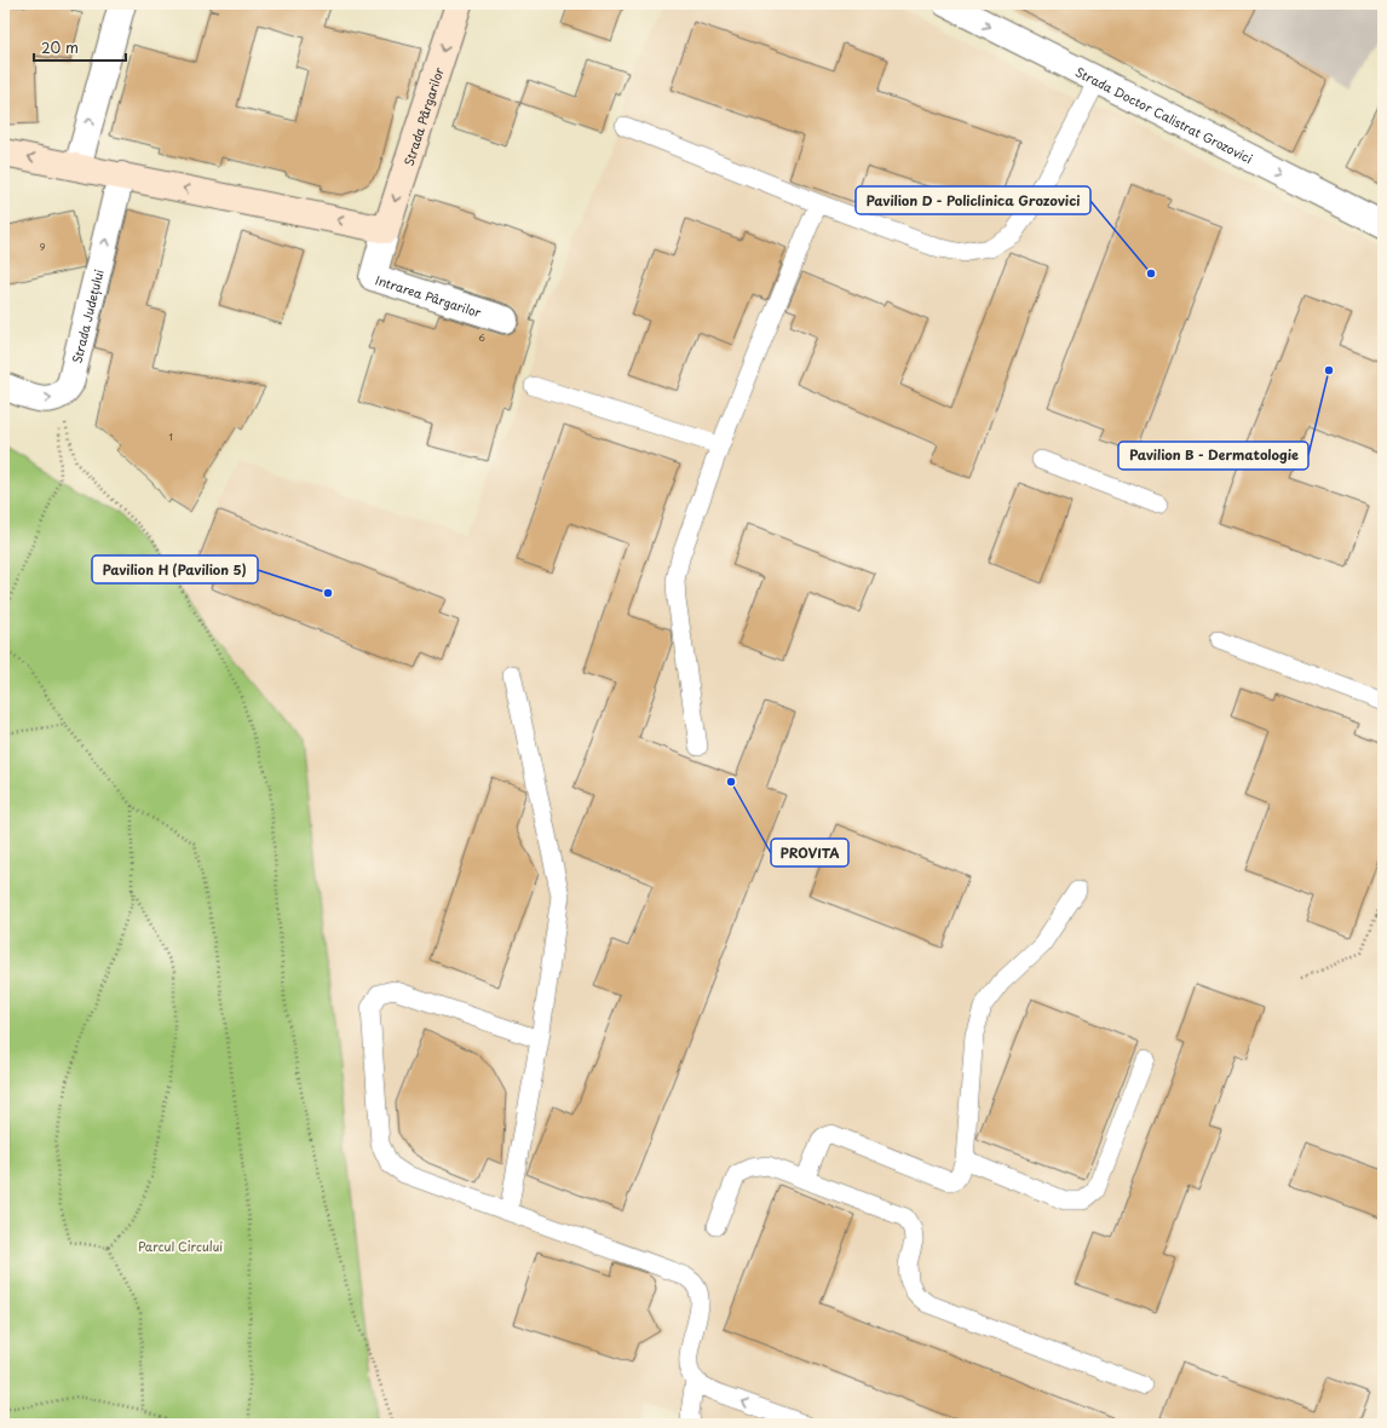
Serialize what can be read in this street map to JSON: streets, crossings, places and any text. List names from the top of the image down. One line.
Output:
{"streets":{"street":["Strada Doctor Calistrat Grozovici","Strada Pârgarilor","Intrarea Pârgarilor","Strada Județului"]},"crossings":[["Strada Pârgarilor","Intrarea Pârgarilor"]],"one_way":["Strada Doctor Calistrat Grozovici","Strada Pârgarilor","Strada Județului"],"parks":["Parcul Circului"],"places":["Pavilion D - Policlinica Grozovici","Pavilion B - Dermatologie","Pavilion H (Pavilion 5)","PROVITA"],"house_numbers":["9","6","1"],"scale_bar":"20 m"}
